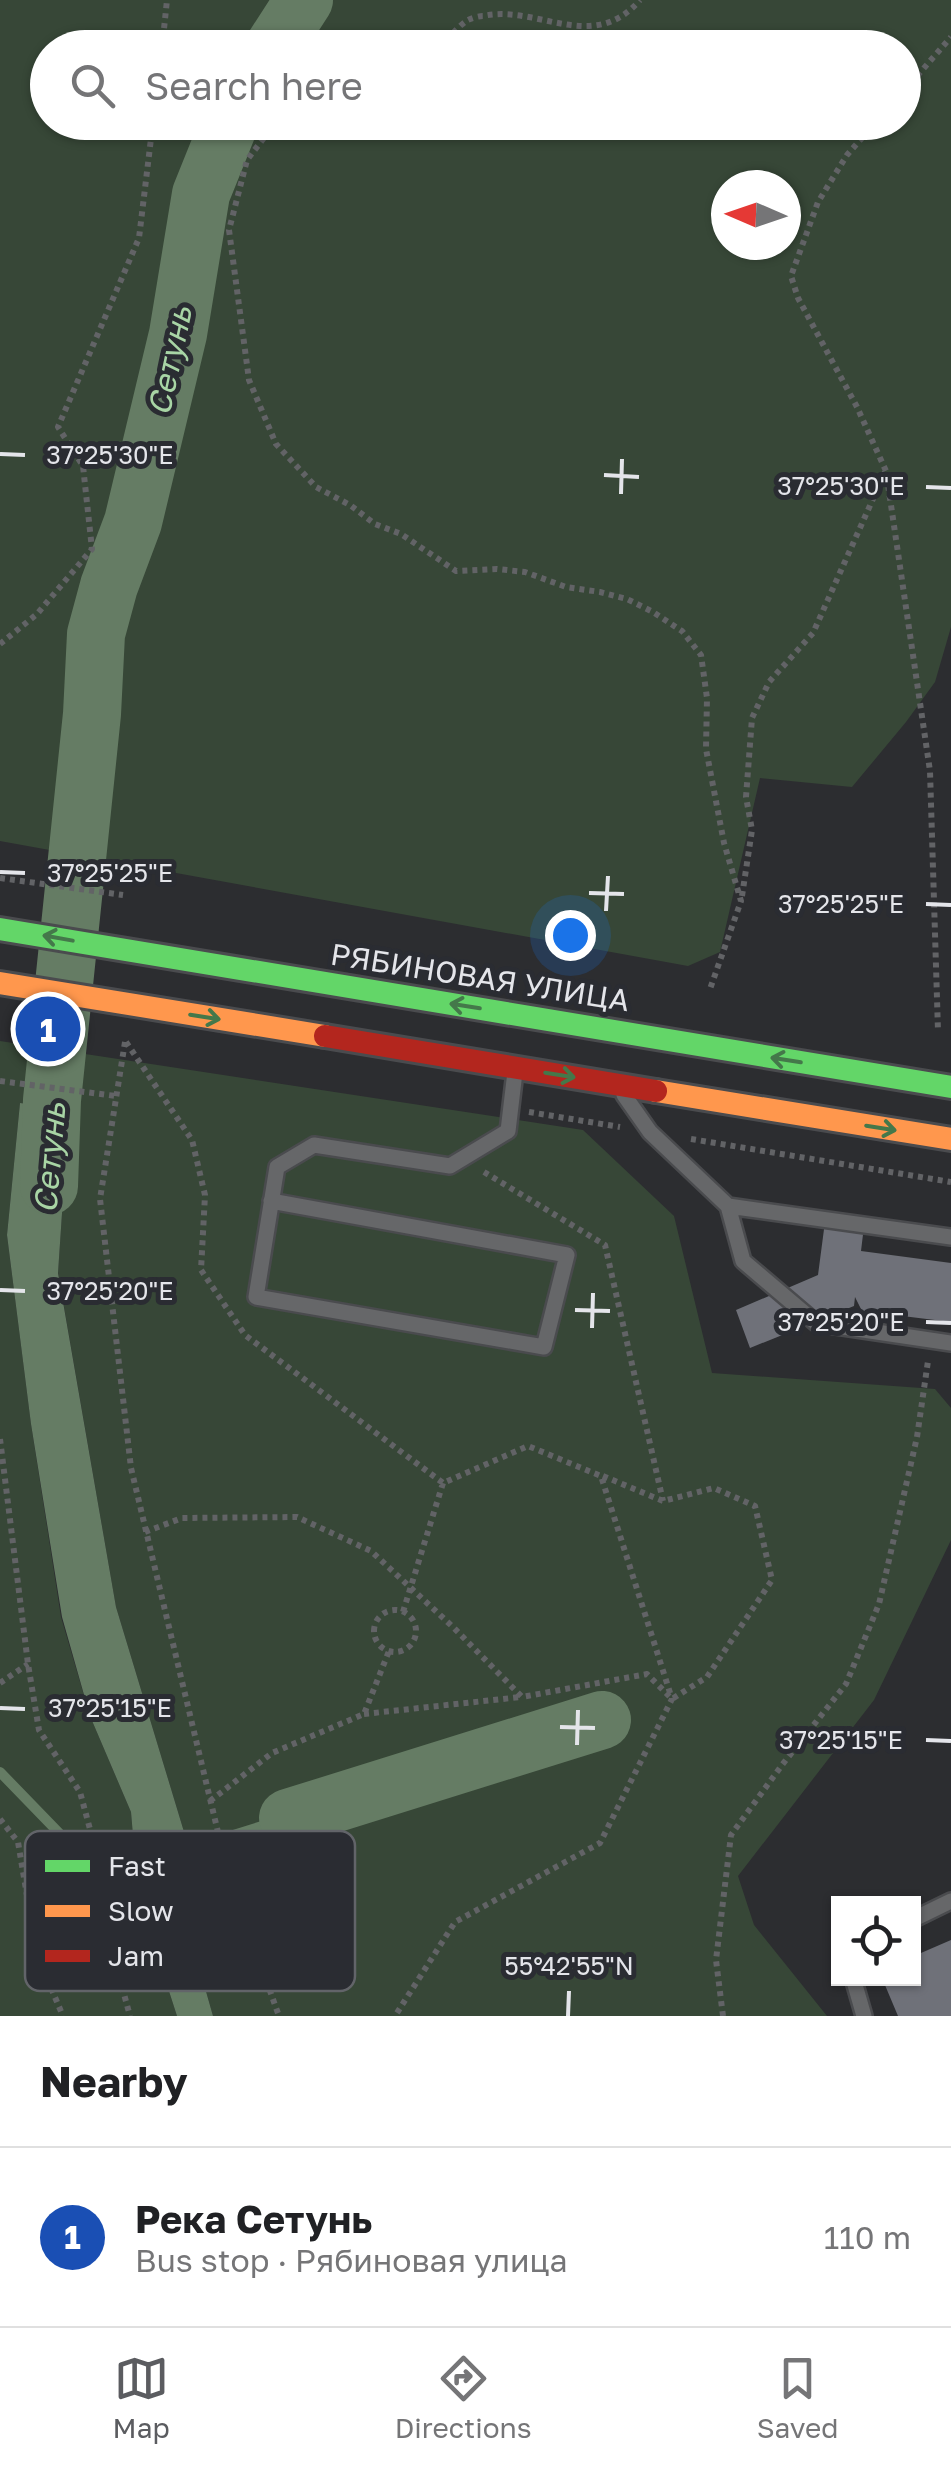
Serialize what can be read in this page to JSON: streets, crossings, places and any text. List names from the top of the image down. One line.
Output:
{"streets":{"main road":["РЯБИНОВАЯ УЛИЦА"]},"water":["Сетунь"],"legend":["Fast","Slow","Jam"],"north":"left","page":{"search":"Search here","pins":"1","heading":"Nearby","list":[{"mark":"1","name":"Река Сетунь","note":"Bus stop · Рябиновая улица","value":"110 m"}],"nav":["Map","Directions","Saved"]},"coordinates":["37°25'30\"E","37°25'25\"E","37°25'20\"E","37°25'15\"E","55°42'55\"N"]}
